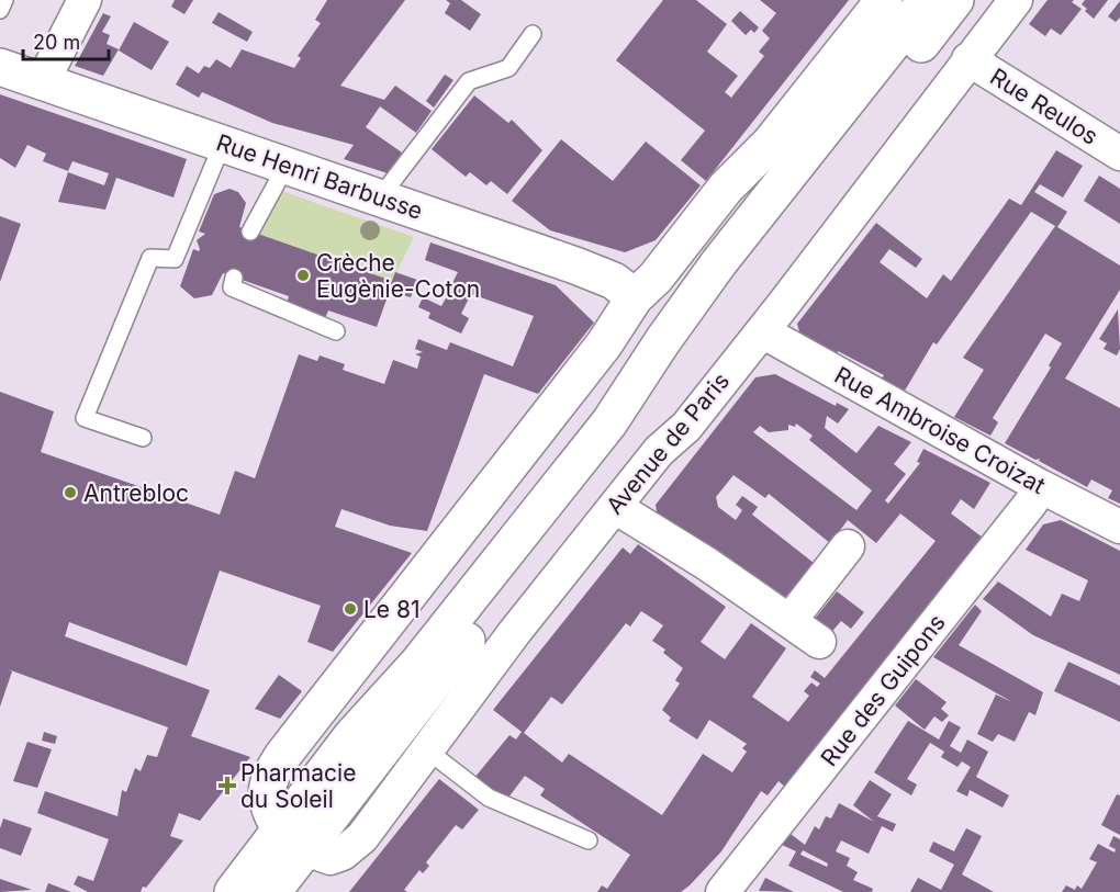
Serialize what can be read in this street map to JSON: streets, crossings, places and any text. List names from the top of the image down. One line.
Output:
{"streets":{"main road":["Rue Henri Barbusse","Avenue de Paris"],"street":["Rue Reulos","Rue Ambroise Croizat","Rue des Guipons"]},"crossings":[["Rue Reulos","Avenue de Paris"],["Rue Ambroise Croizat","Avenue de Paris"],["Rue Ambroise Croizat","Rue des Guipons"]],"places":{"other":["Crèche Eugènie-Coton","Antrebloc","Le 81"],"health":["Pharmacie du Soleil"]},"scale_bar":"20 m"}
